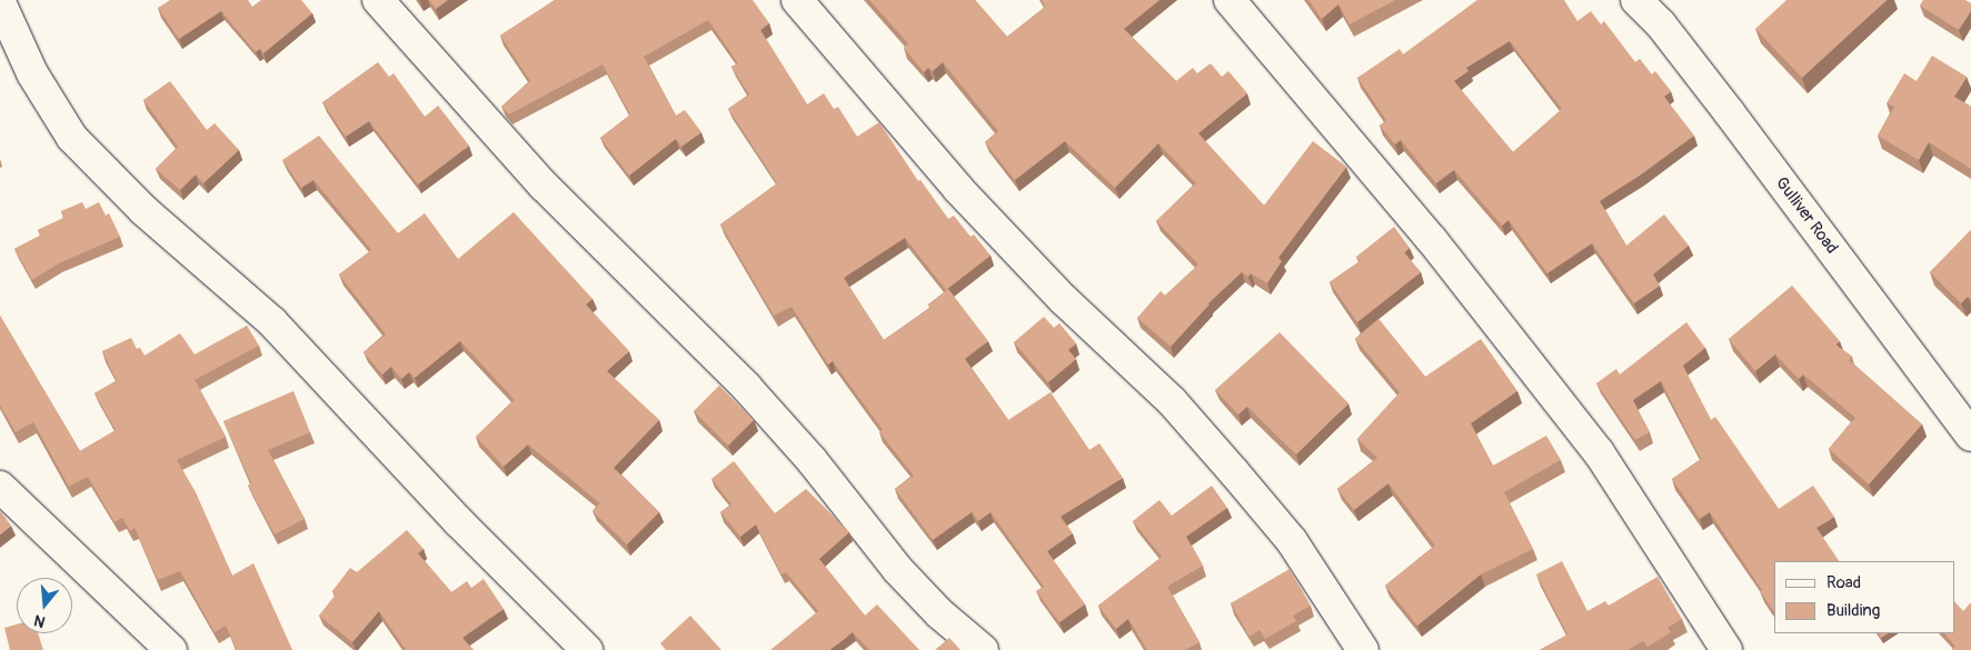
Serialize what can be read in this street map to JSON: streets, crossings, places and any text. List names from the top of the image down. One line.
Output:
{"streets":{"street":["Gulliver Road"]},"legend":["Road","Building"],"north":"bottom"}
